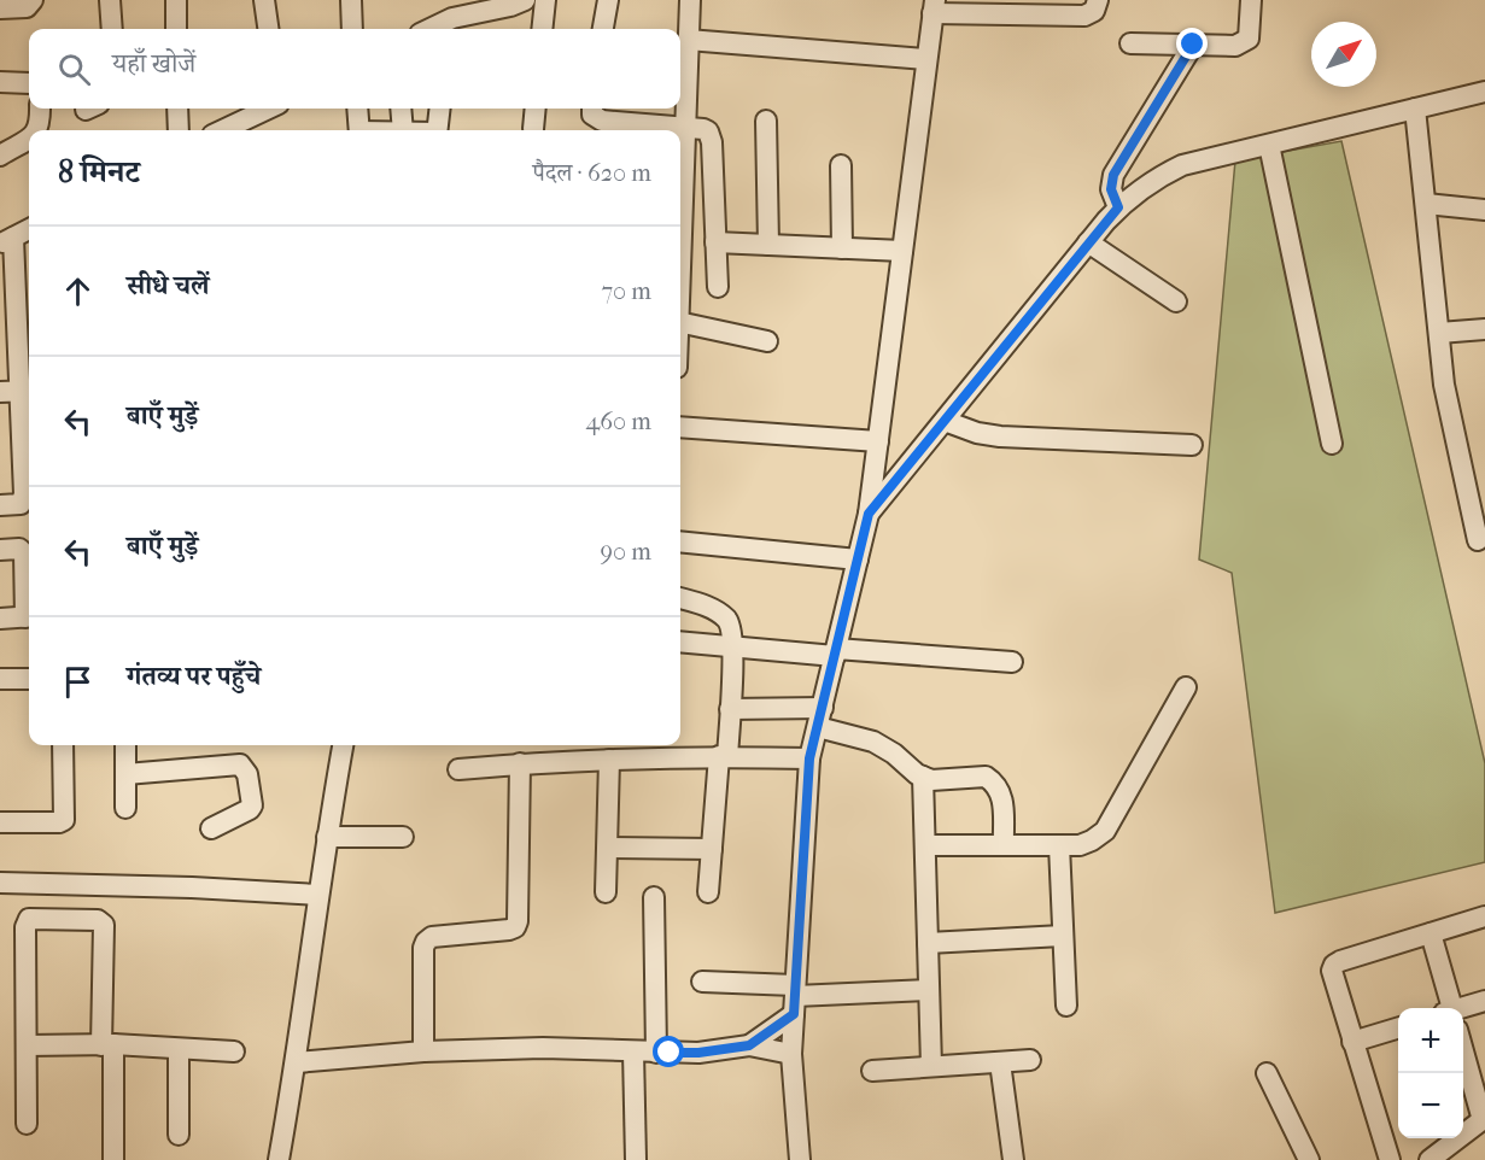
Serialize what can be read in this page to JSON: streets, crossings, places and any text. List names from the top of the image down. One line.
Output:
{"north":"top right","page":{"search":"यहाँ खोजें","heading":["8 मिनट","पैदल · 620 m"],"list":[["सीधे चलें","70 m"],["बाएँ मुड़ें","460 m"],["बाएँ मुड़ें","90 m"],"गंतव्य पर पहुँचे"],"map_buttons":["+","−"]}}
